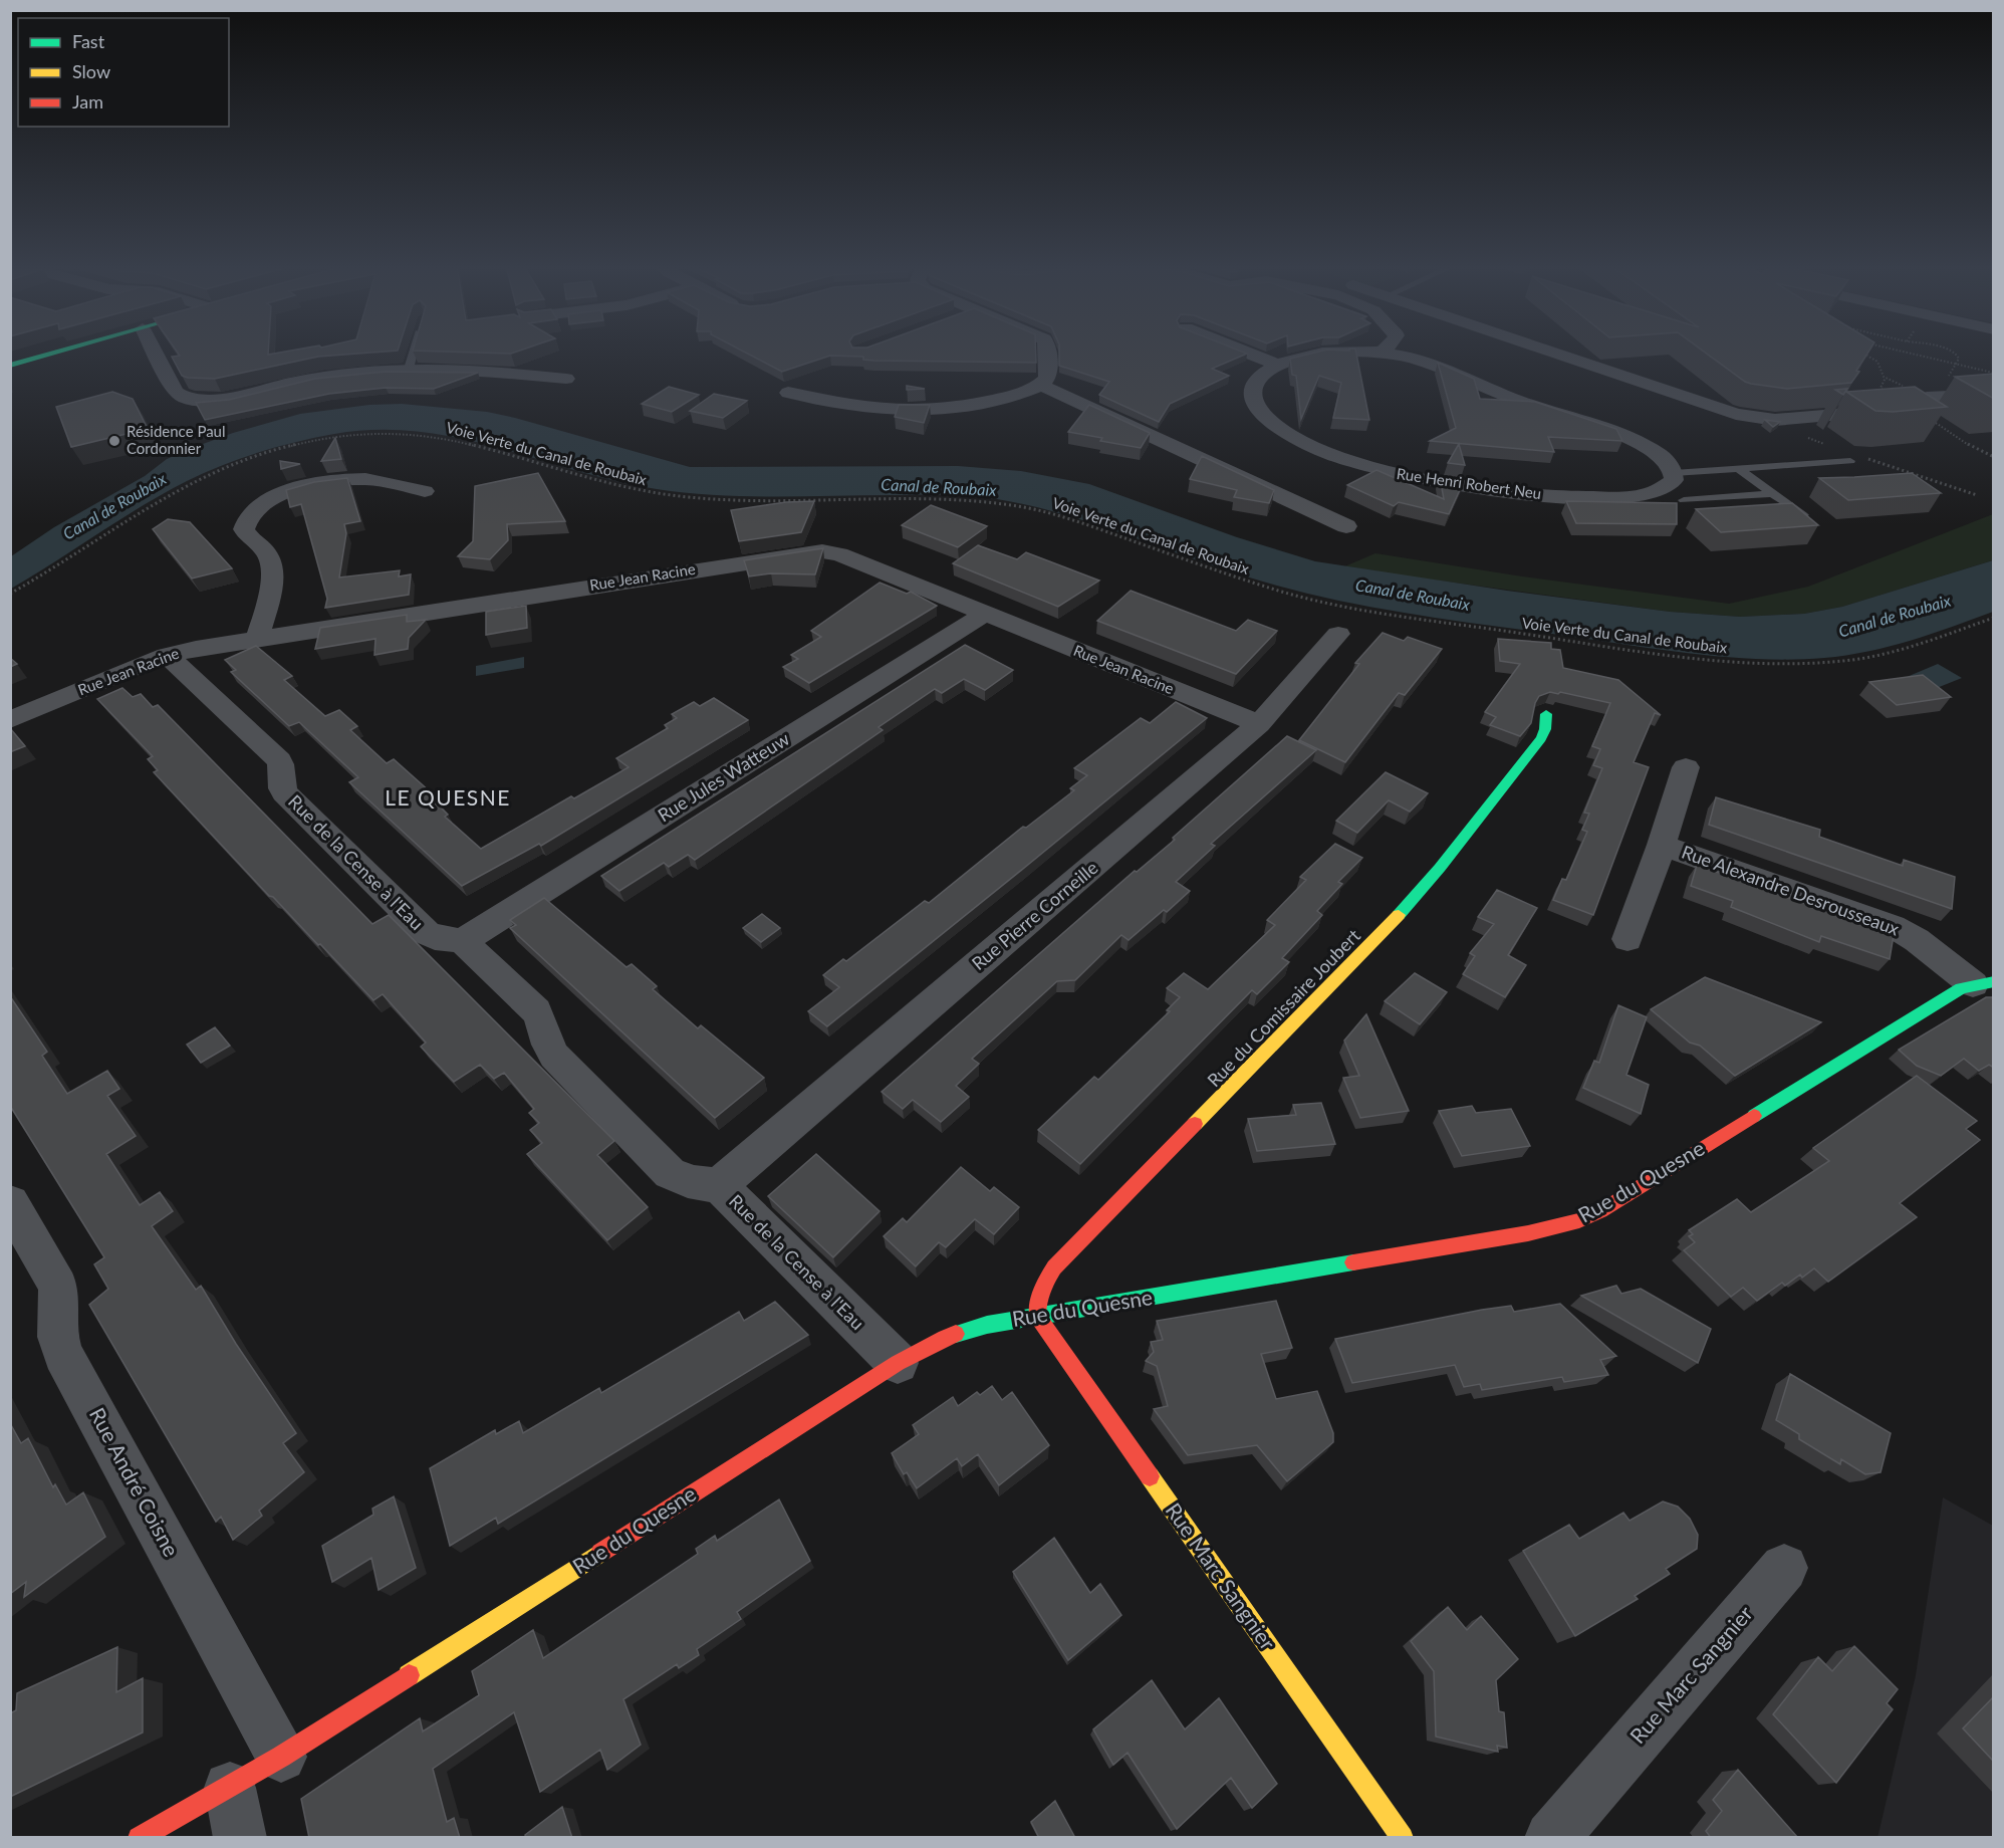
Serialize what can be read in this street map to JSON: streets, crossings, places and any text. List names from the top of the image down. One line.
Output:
{"streets":{"street":["Rue Henri Robert Neu","Rue Jean Racine","Rue Jules Watteuw","Rue de la Cense à l'Eau","Rue Alexandre Desrousseaux","Rue Pierre Corneille","Rue du Comissaire Joubert","Rue du Quesne","Rue André Coisne","Rue Marc Sangnier"],"path":["Voie Verte du Canal de Roubaix"]},"crossings":[["Rue Jean Racine","Rue Jules Watteuw"],["Rue Jean Racine","Rue de la Cense à l'Eau"],["Rue Jean Racine","Rue Pierre Corneille"],["Rue Jules Watteuw","Rue de la Cense à l'Eau"],["Rue de la Cense à l'Eau","Rue Pierre Corneille"],["Rue de la Cense à l'Eau","Rue du Quesne"],["Rue Alexandre Desrousseaux","Rue du Quesne"],["Rue du Comissaire Joubert","Rue du Quesne"],["Rue du Comissaire Joubert","Rue Marc Sangnier"],["Rue du Quesne","Rue André Coisne"],["Rue du Quesne","Rue Marc Sangnier"]],"districts":["LE QUESNE"],"water":["Canal de Roubaix"],"places":["Résidence Paul Cordonnier"],"legend":["Fast","Slow","Jam"]}
